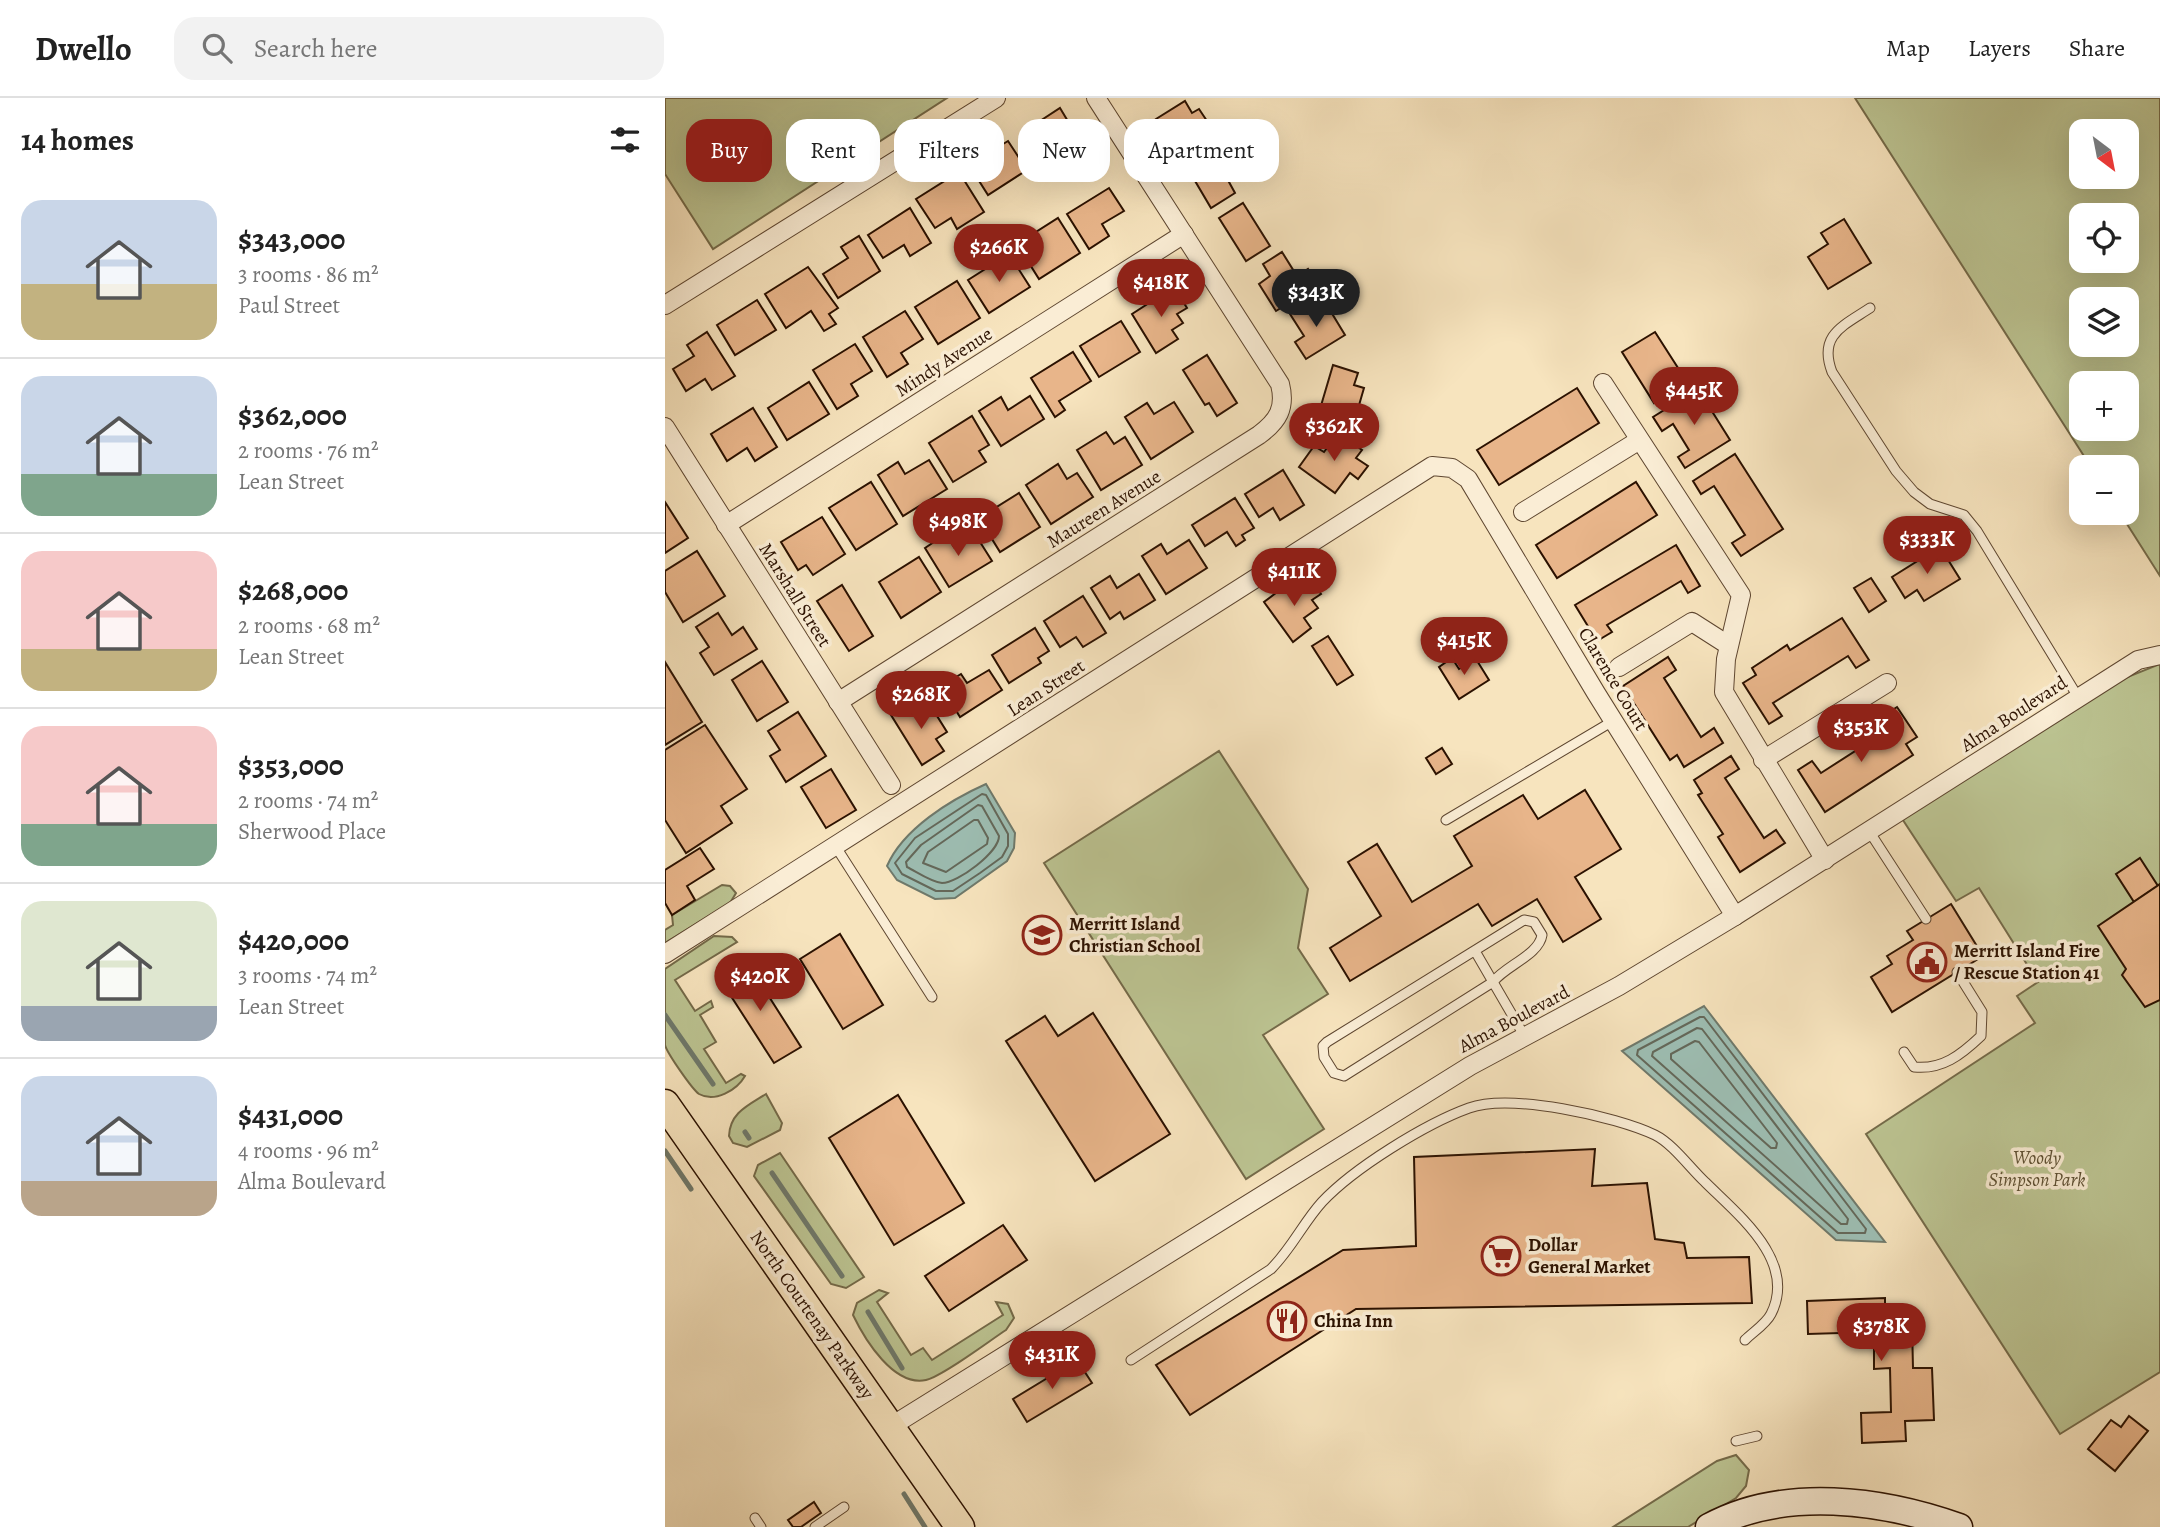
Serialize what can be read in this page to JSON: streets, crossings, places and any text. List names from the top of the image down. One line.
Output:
{"streets":{"main road":["North Courtenay Parkway"],"street":["Mindy Avenue","Maureen Avenue","Marshall Street","Clarence Court","Lean Street","Alma Boulevard"]},"crossings":[["Mindy Avenue","Maureen Avenue"],["Mindy Avenue","Marshall Street"],["Maureen Avenue","Marshall Street"],["Clarence Court","Lean Street"],["Clarence Court","Alma Boulevard"],["Alma Boulevard","North Courtenay Parkway"]],"parks":["Woody Simpson Park"],"places":{"school or university":["Merritt Island Christian School"],"public building":["Merritt Island Fire / Rescue Station 41"],"supermarket":["Dollar General Market"],"restaurant":["China Inn"]},"north":"bottom right","page":{"header":"Dwello","search":"Search here","nav":["Map","Layers","Share"],"heading":"14 homes","map_buttons":["+","−"],"chip":["Buy","Rent","Filters","New","Apartment"],"list":[{"name":"$343,000","note":"3 rooms · 86 m² · Paul Street"},{"name":"$362,000","note":"2 rooms · 76 m² · Lean Street"},{"name":"$268,000","note":"2 rooms · 68 m² · Lean Street"},{"name":"$353,000","note":"2 rooms · 74 m² · Sherwood Place"},{"name":"$420,000","note":"3 rooms · 74 m² · Lean Street"},{"name":"$431,000","note":"4 rooms · 96 m² · Alma Boulevard"}],"price":["$266K","$418K","$343K","$445K","$362K","$498K","$333K","$411K","$415K","$268K","$353K","$420K","$378K","$431K"]}}
